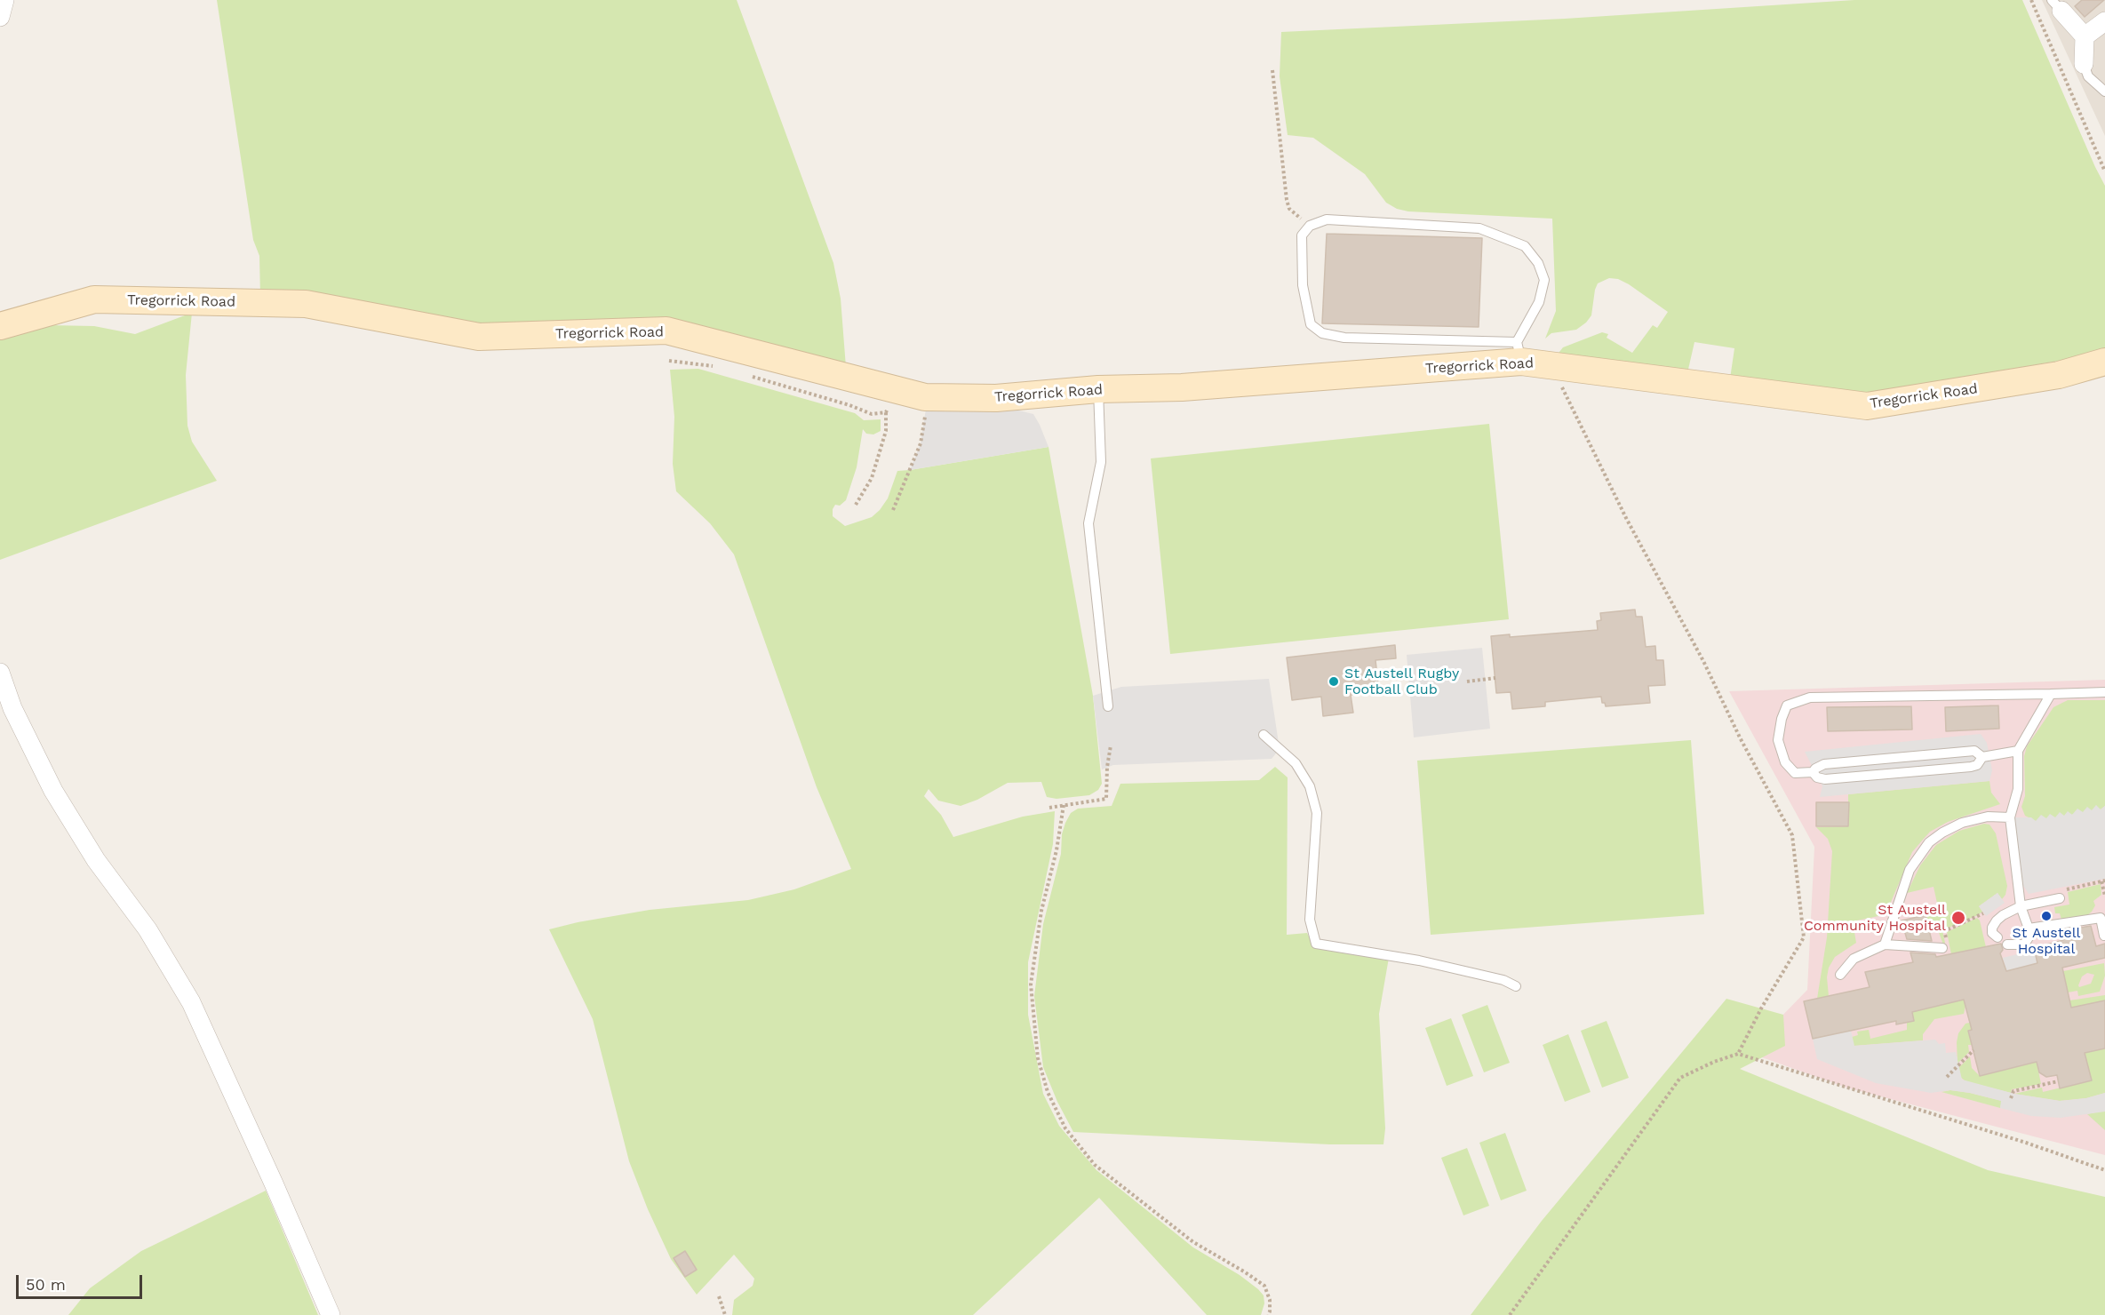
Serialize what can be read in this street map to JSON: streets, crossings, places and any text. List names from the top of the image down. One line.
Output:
{"streets":{"street":["Tregorrick Road"]},"places":["St Austell Rugby Football Club","St Austell Hospital","St Austell Community Hospital"],"scale_bar":"50 m"}
